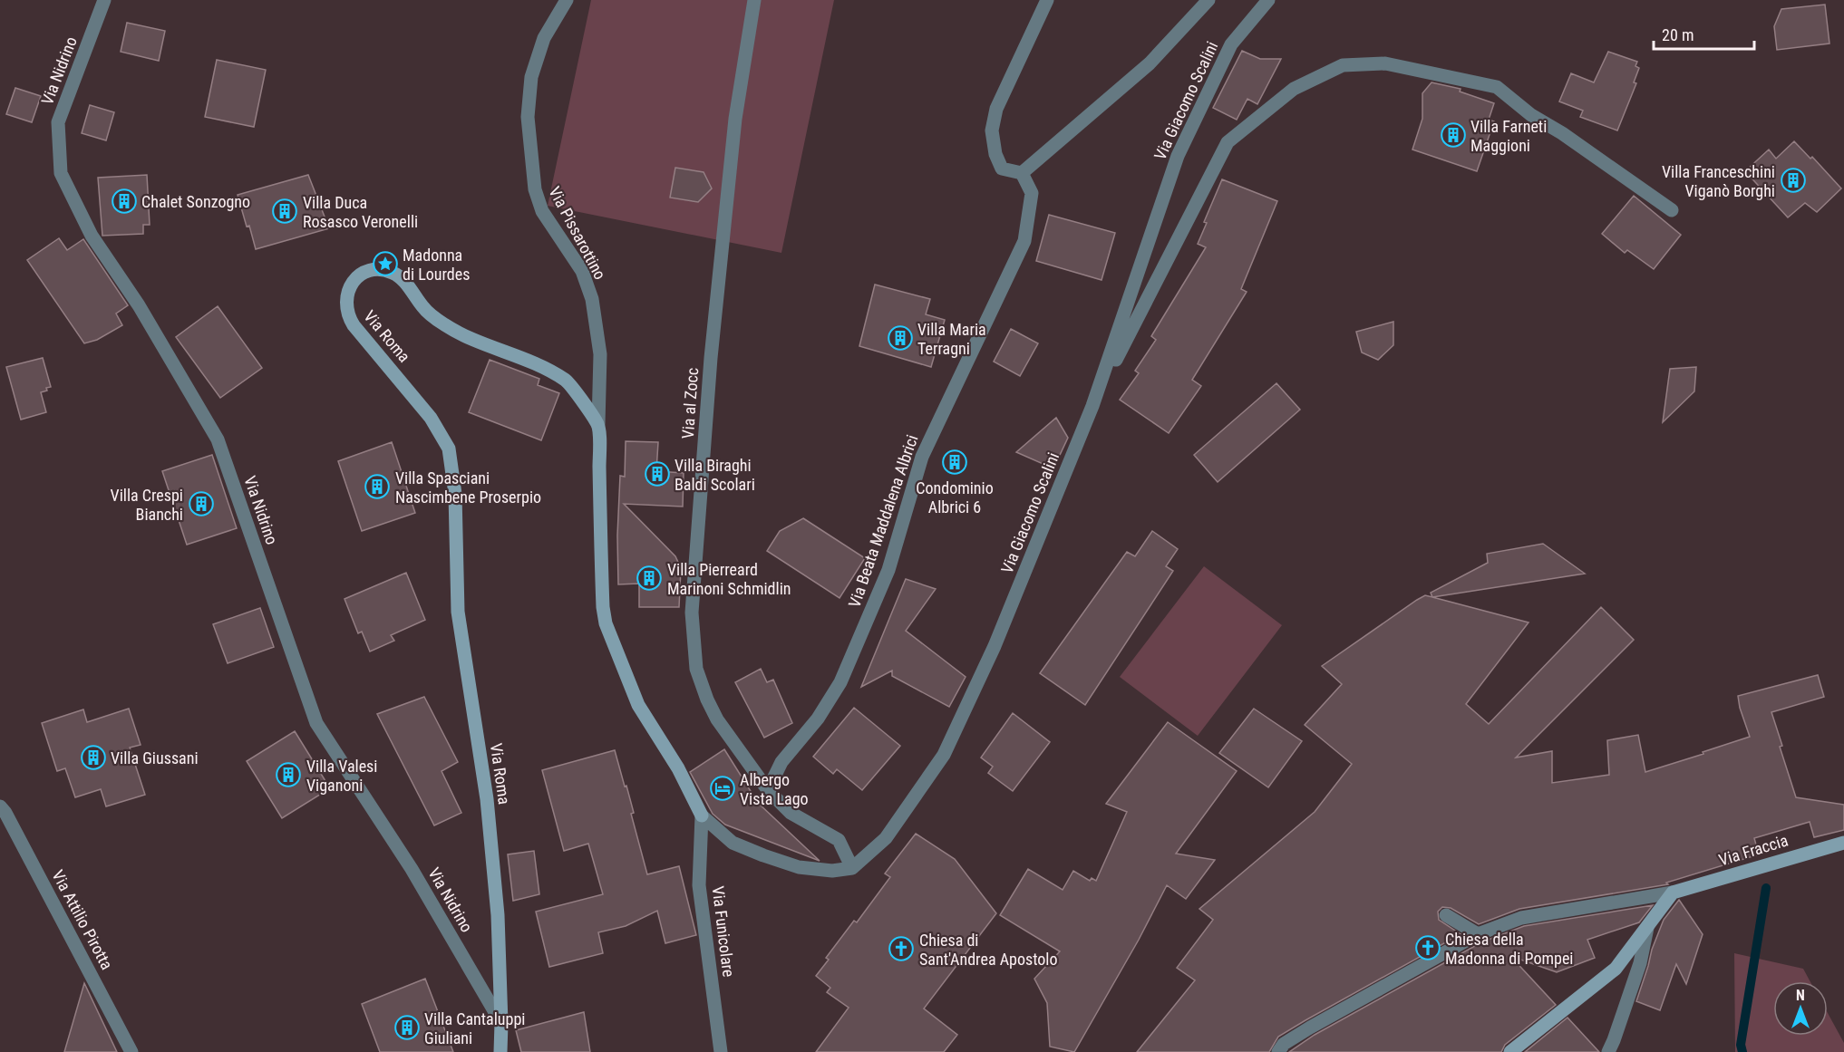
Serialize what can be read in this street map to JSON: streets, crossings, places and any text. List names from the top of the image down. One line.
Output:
{"streets":{"street":["Via Nidrino","Via Giacomo Scalini","Via Pissarottino","Via Roma","Via al Zocc","Via Beata Maddalena Albrici","Via Fraccia","Via Attilio Pirotta","Via Funicolare"]},"crossings":[["Via Nidrino","Via Roma"],["Via Giacomo Scalini","Via Beata Maddalena Albrici"],["Via Pissarottino","Via Roma"],["Via al Zocc","Via Beata Maddalena Albrici"]],"places":{"building":["Villa Farneti Maggioni","Villa Franceschini Viganò Borghi","Chalet Sonzogno","Villa Duca Rosasco Veronelli","Villa Maria Terragni","Condominio Albrici 6","Villa Biraghi Baldi Scolari","Villa Spasciani Nascimbene Proserpio","Villa Crespi Bianchi","Villa Pierreard Marinoni Schmidlin","Villa Giussani","Villa Valesi Viganoni","Villa Cantaluppi Giuliani"],"place":["Madonna di Lourdes"],"hotel":["Albergo Vista Lago"],"church":["Chiesa della Madonna di Pompei","Chiesa di Sant'Andrea Apostolo"]},"scale_bar":"20 m","north":"top"}
